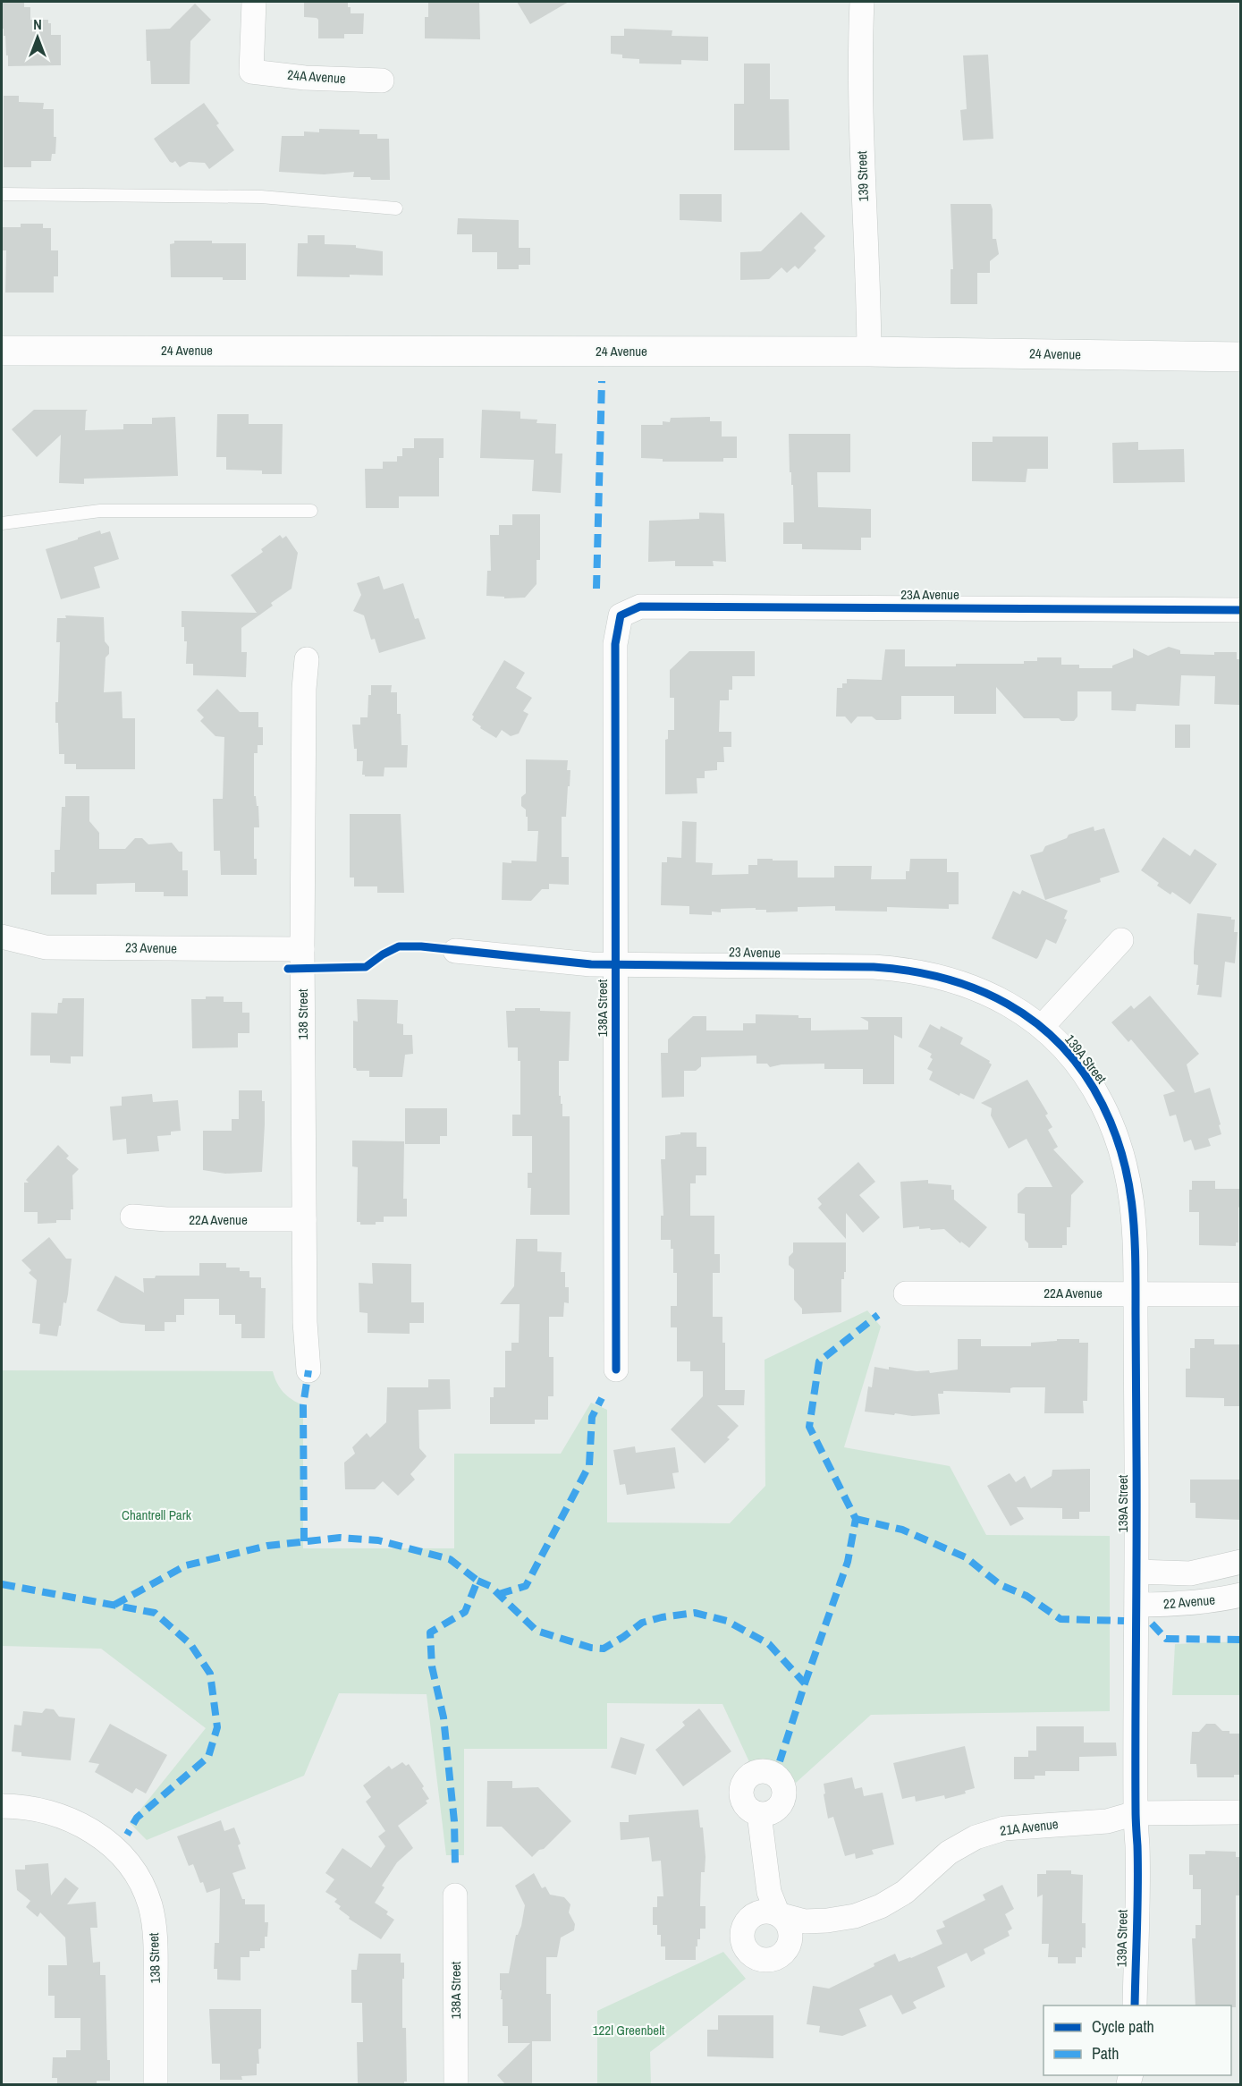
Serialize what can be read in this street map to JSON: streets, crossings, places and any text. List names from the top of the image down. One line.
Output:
{"streets":{"main road":["24 Avenue"],"street":["24A Avenue","139 Street","23A Avenue","23 Avenue","138A Street","138 Street","139A Street","22A Avenue","22 Avenue","21A Avenue"]},"crossings":[["139 Street","24 Avenue"],["23A Avenue","138A Street"],["23 Avenue","138A Street"],["23 Avenue","138 Street"],["23 Avenue","139A Street"],["138 Street","22A Avenue"],["139A Street","22A Avenue"],["139A Street","22 Avenue"],["139A Street","21A Avenue"]],"parks":["Chantrell Park","122l Greenbelt"],"legend":["Cycle path","Path"],"north":"top"}
